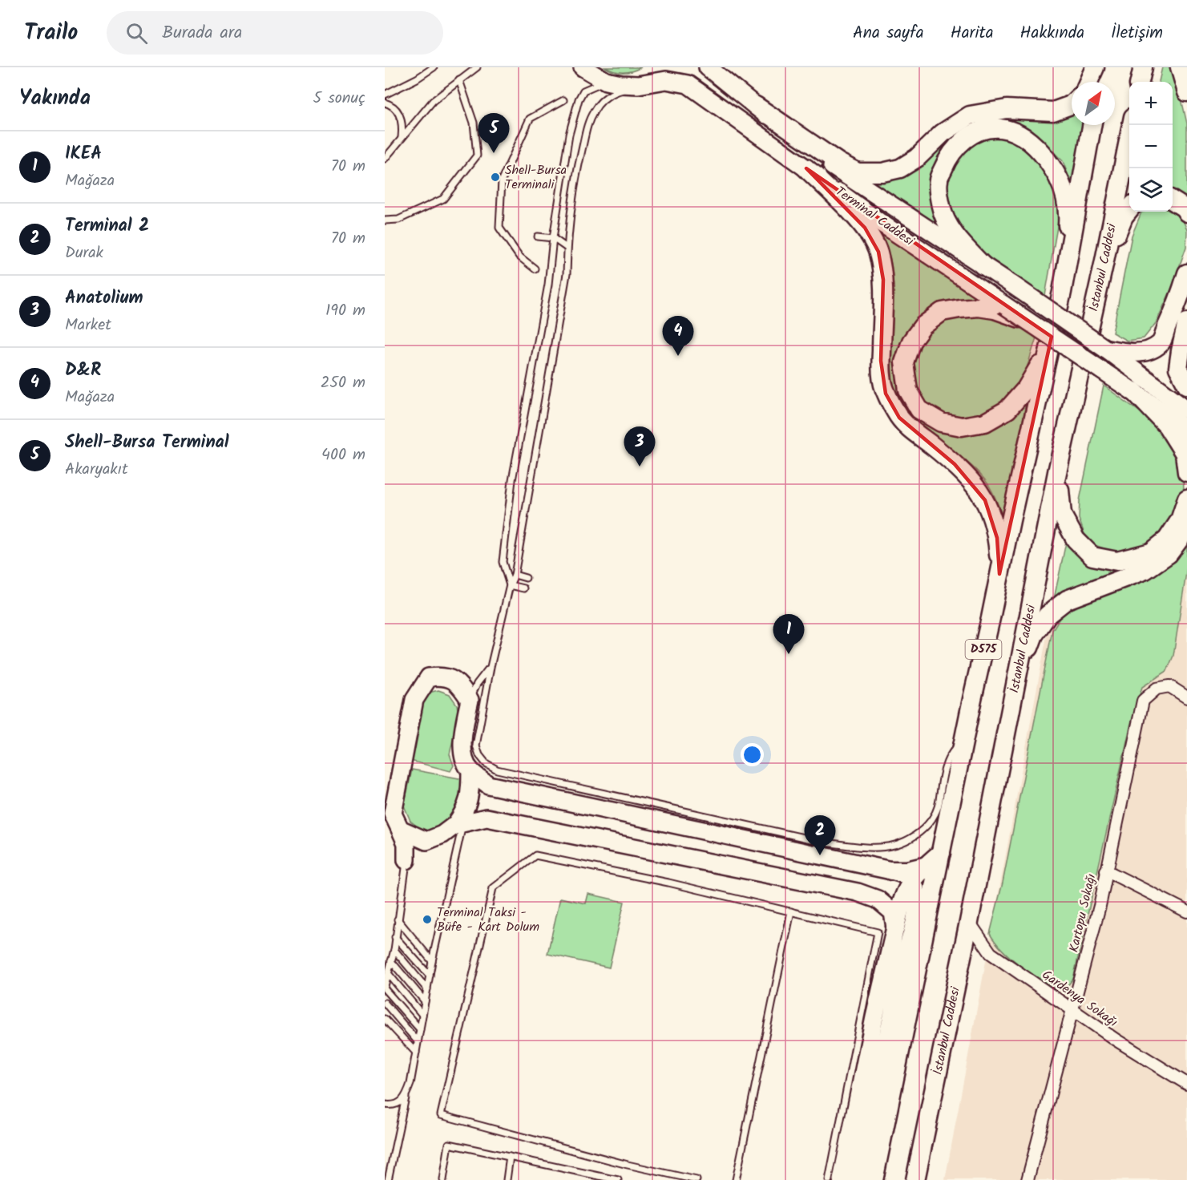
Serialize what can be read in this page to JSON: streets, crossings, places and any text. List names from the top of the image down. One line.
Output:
{"streets":{"highway":["İstanbul Caddesi","D575"],"main road":["Terminal Caddesi"],"street":["Kartopu Sokağı","Gardenya Sokağı"]},"crossings":[["İstanbul Caddesi","Gardenya Sokağı"],["Kartopu Sokağı","Gardenya Sokağı"]],"places":["Shell-Bursa Terminali","Terminal Taksi - Büfe - Kart Dolum"],"north":"top right","page":{"header":"Trailo","search":"Burada ara","nav":["Ana sayfa","Harita","Hakkında","İletişim"],"heading":["Yakında","5 sonuç"],"map_buttons":["+","−"],"pins":["5","4","3","1","2"],"list":[{"mark":"1","name":"IKEA","note":"Mağaza","value":"70 m"},{"mark":"2","name":"Terminal 2","note":"Durak","value":"70 m"},{"mark":"3","name":"Anatolium","note":"Market","value":"190 m"},{"mark":"4","name":"D&R","note":"Mağaza","value":"250 m"},{"mark":"5","name":"Shell-Bursa Terminal","note":"Akaryakıt","value":"400 m"}]}}
